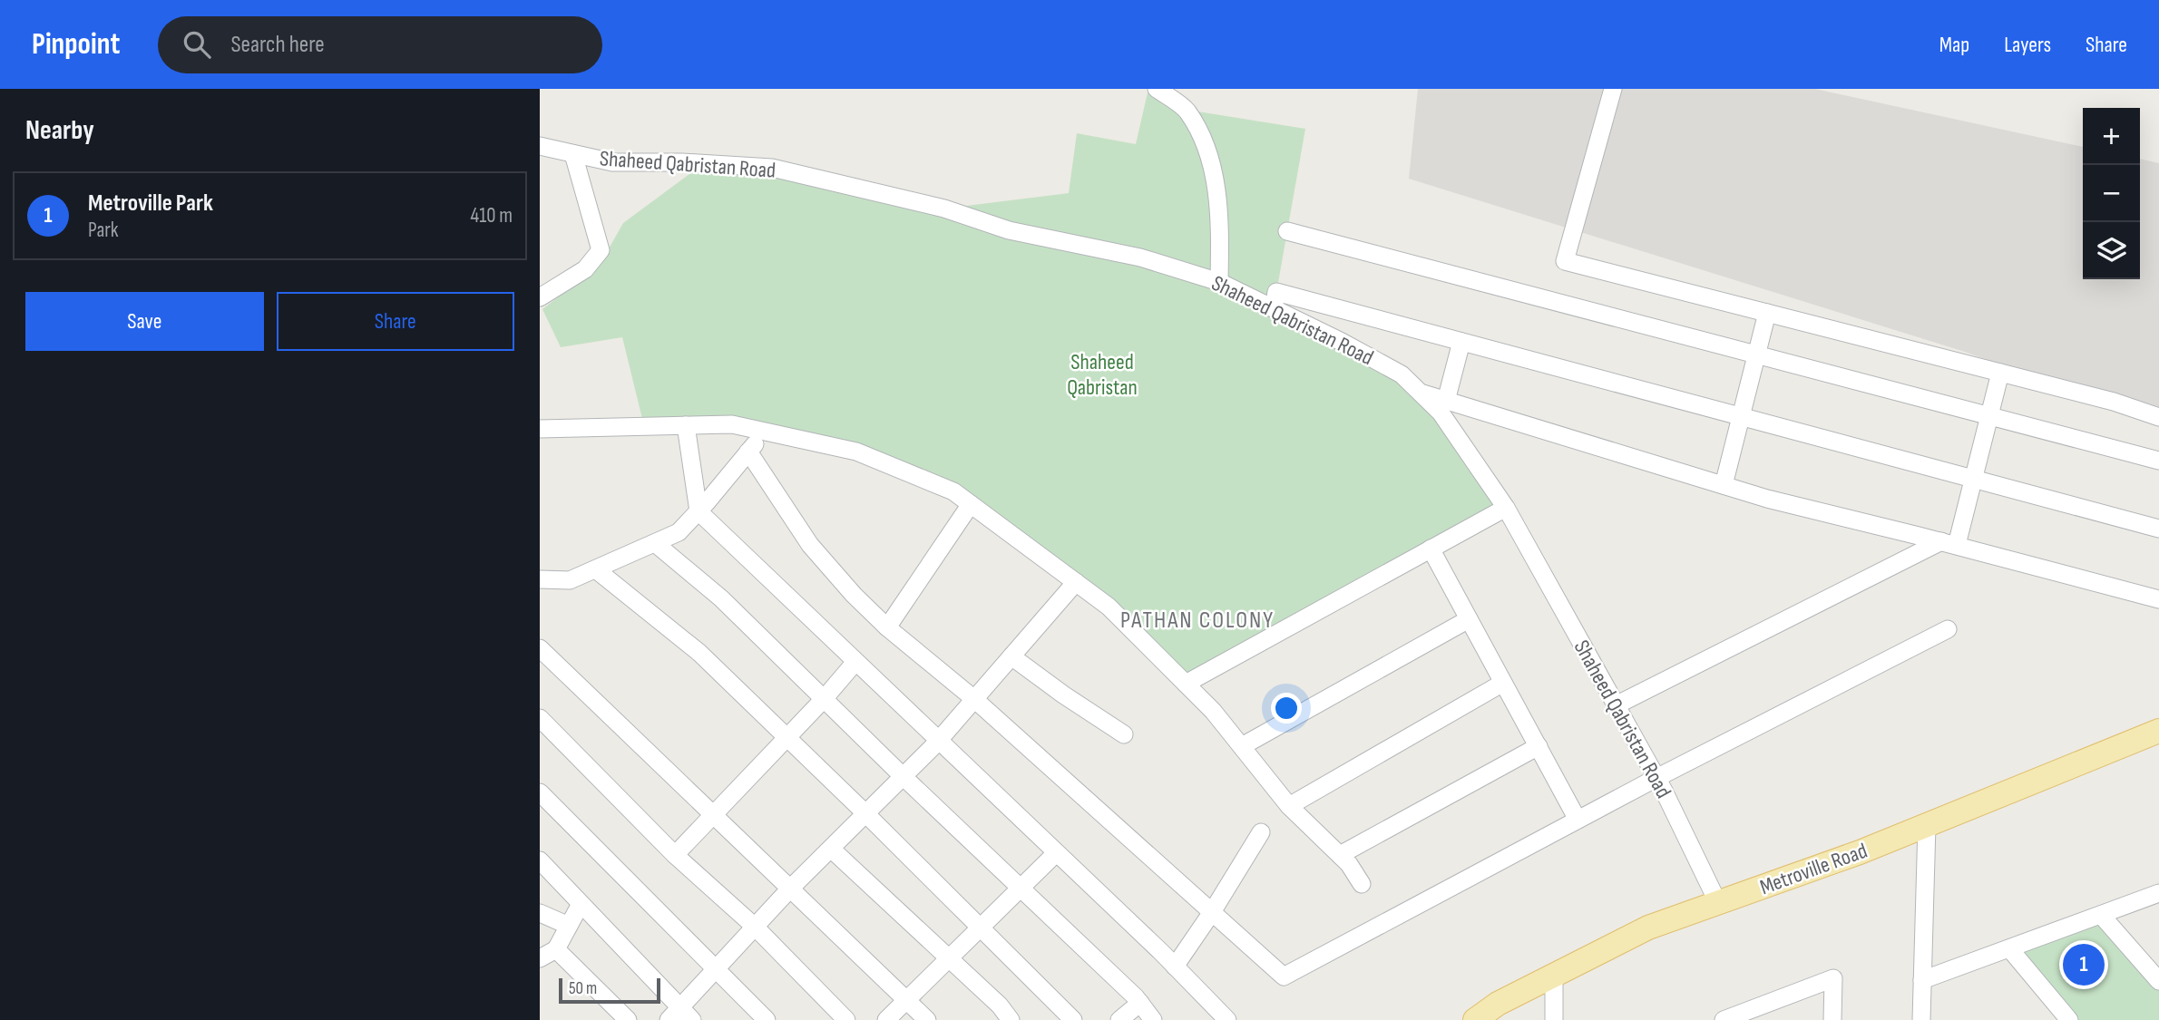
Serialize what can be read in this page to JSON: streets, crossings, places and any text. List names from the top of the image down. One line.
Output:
{"streets":{"main road":["Metroville Road"],"street":["Shaheed Qabristan Road"]},"crossings":[["Shaheed Qabristan Road","Metroville Road"]],"districts":["PATHAN COLONY"],"parks":["Shaheed Qabristan"],"scale_bar":"50 m","page":{"header":"Pinpoint","search":"Search here","nav":["Map","Layers","Share"],"heading":"Nearby","map_buttons":["+","−"],"list":[{"mark":"1","name":"Metroville Park","note":"Park","value":"410 m"}],"buttons":["Save","Share"],"pins":"1","scale":"50 m"}}
